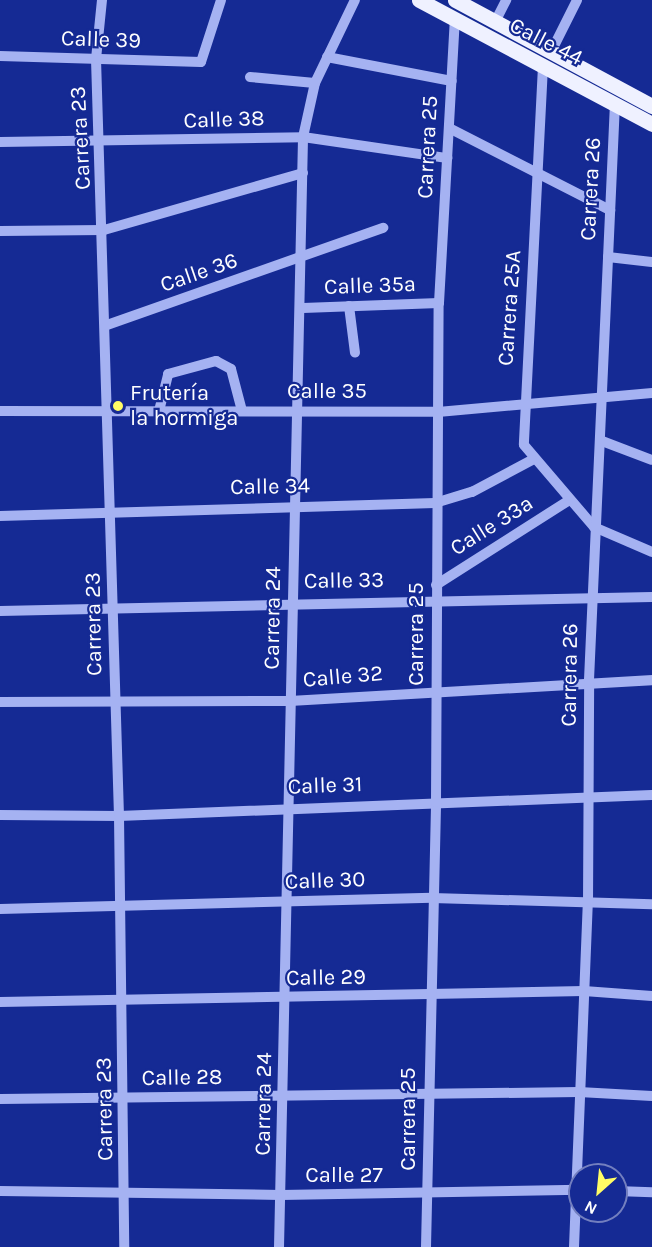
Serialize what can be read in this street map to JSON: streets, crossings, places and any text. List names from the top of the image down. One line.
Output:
{"streets":{"main road":["Calle 44"],"street":["Calle 39","Calle 38","Carrera 23","Carrera 25","Carrera 26","Calle 36","Calle 35a","Carrera 25A","Calle 35","Calle 34","Calle 33a","Calle 33","Carrera 24","Calle 32","Calle 31","Calle 30","Calle 29","Calle 28","Calle 27"]},"crossings":[["Calle 39","Carrera 23"],["Calle 44","Carrera 25"],["Calle 44","Carrera 26"],["Calle 44","Carrera 25A"],["Calle 38","Carrera 23"],["Calle 38","Carrera 25"],["Calle 38","Carrera 24"],["Carrera 23","Calle 36"],["Carrera 23","Calle 35"],["Carrera 23","Calle 34"],["Carrera 23","Calle 33"],["Carrera 23","Calle 32"],["Carrera 23","Calle 31"],["Carrera 23","Calle 30"],["Carrera 23","Calle 29"],["Carrera 23","Calle 28"],["Carrera 23","Calle 27"],["Carrera 25","Calle 35a"],["Carrera 25","Calle 35"],["Carrera 25","Calle 34"],["Carrera 25","Calle 33a"],["Carrera 25","Calle 33"],["Carrera 25","Calle 32"],["Carrera 25","Calle 31"],["Carrera 25","Calle 30"],["Carrera 25","Calle 29"],["Carrera 25","Calle 28"],["Carrera 25","Calle 27"],["Carrera 26","Carrera 25A"],["Carrera 26","Calle 35"],["Carrera 26","Calle 33"],["Carrera 26","Calle 32"],["Carrera 26","Calle 31"],["Carrera 26","Calle 30"],["Carrera 26","Calle 29"],["Carrera 26","Calle 28"],["Calle 36","Carrera 24"],["Calle 35a","Carrera 24"],["Carrera 25A","Calle 35"],["Carrera 25A","Calle 34"],["Carrera 25A","Calle 33a"],["Calle 35","Carrera 24"],["Calle 34","Carrera 24"],["Calle 33","Carrera 24"],["Carrera 24","Calle 32"],["Carrera 24","Calle 31"],["Carrera 24","Calle 30"],["Carrera 24","Calle 29"],["Carrera 24","Calle 28"],["Carrera 24","Calle 27"]],"places":["Frutería la hormiga"],"north":"bottom left"}
